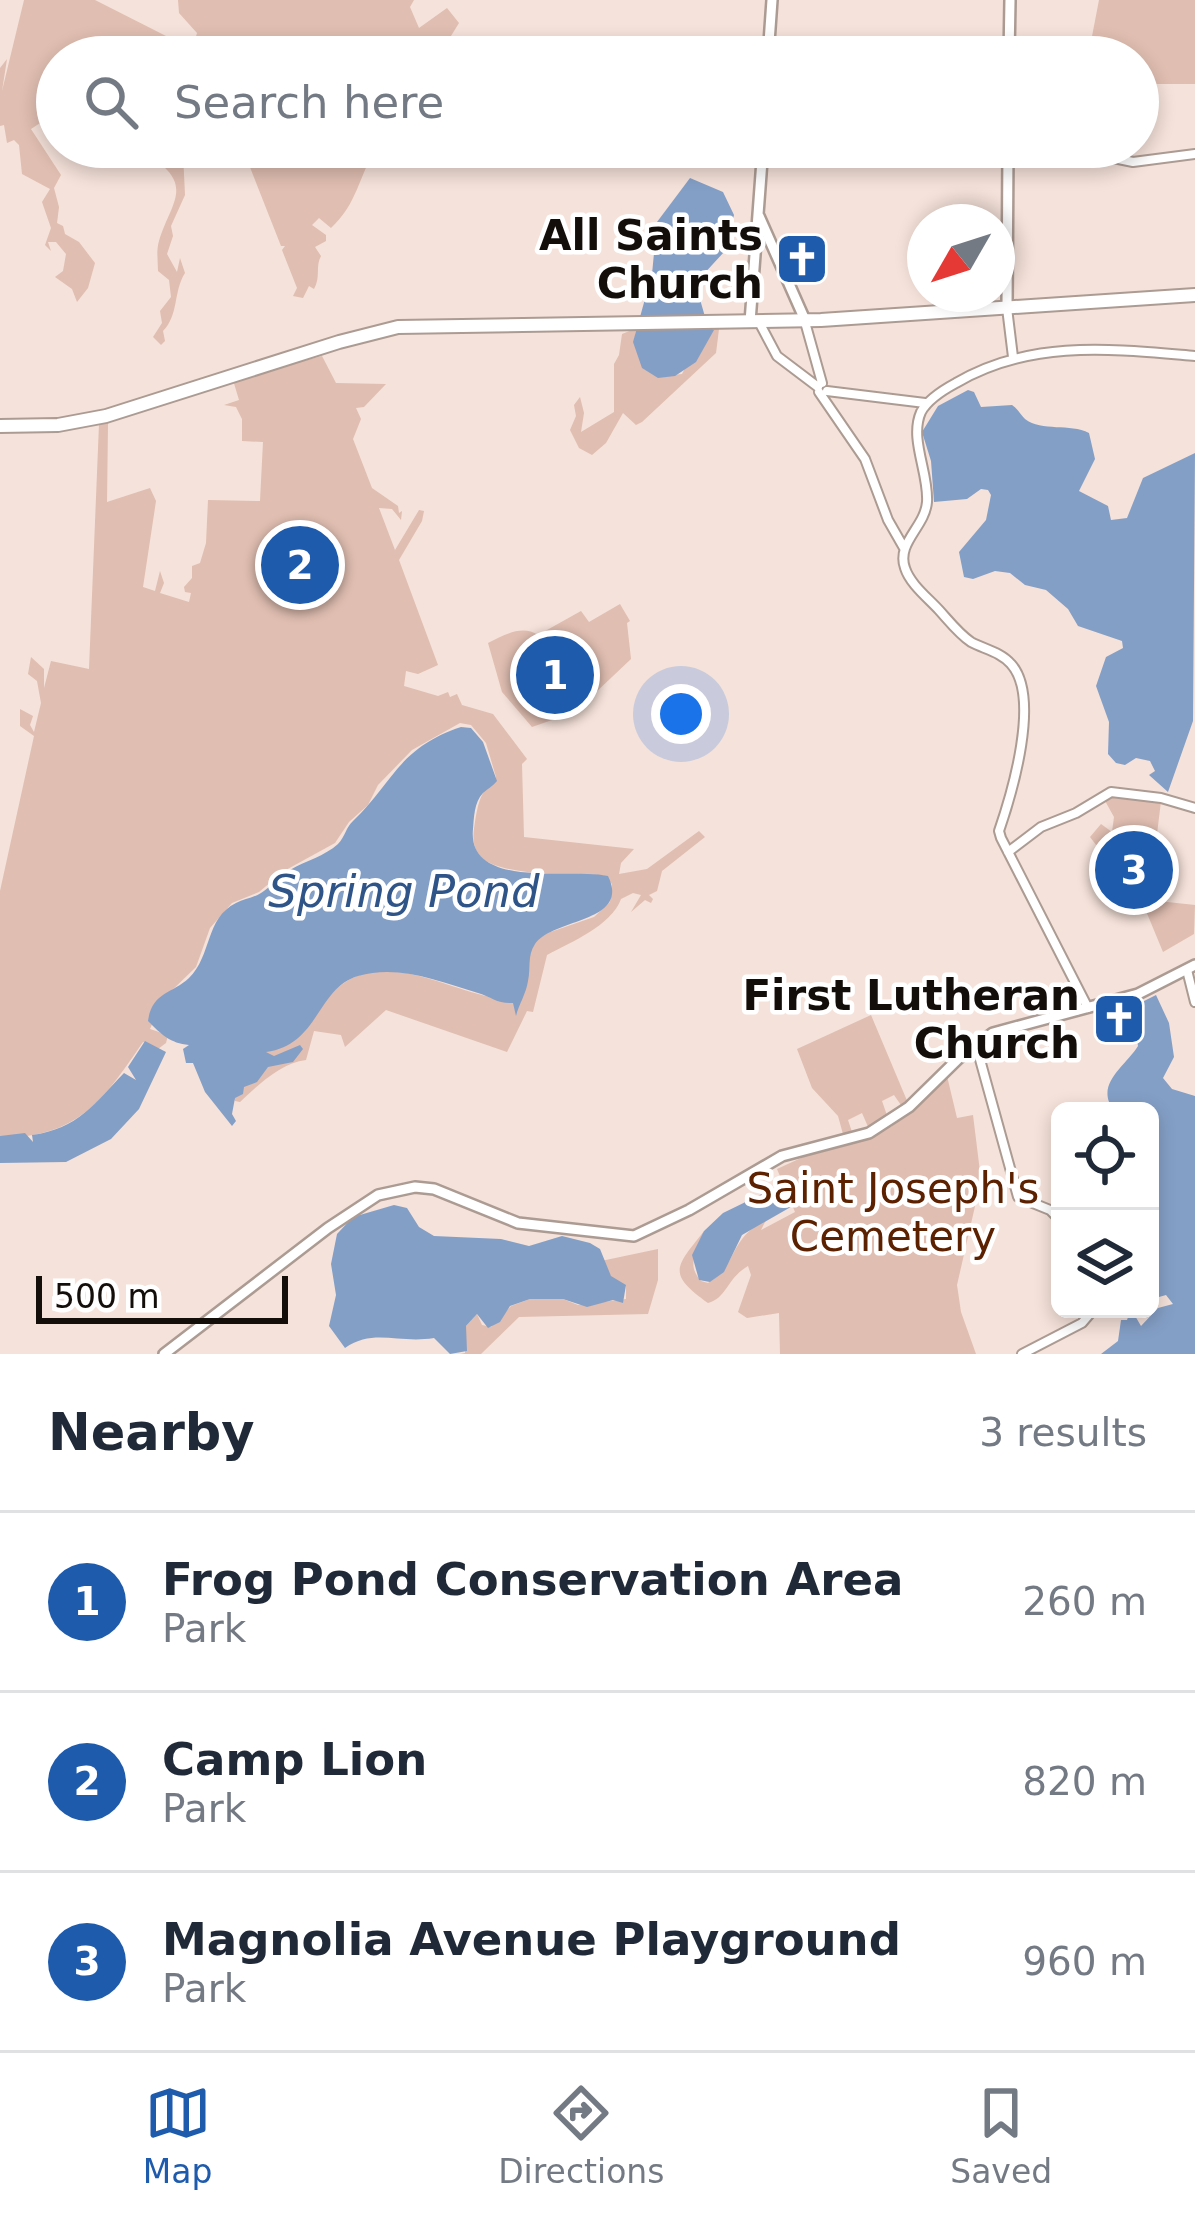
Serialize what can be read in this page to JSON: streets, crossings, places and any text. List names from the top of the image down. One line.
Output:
{"water":["Spring Pond"],"parks":["Saint Joseph's Cemetery"],"places":{"church":["All Saints Church","First Lutheran Church"]},"scale_bar":"500 m","north":"bottom left","page":{"search":"Search here","pins":["2","1","3"],"scale":"500 m","heading":["Nearby","3 results"],"list":[{"mark":"1","name":"Frog Pond Conservation Area","note":"Park","value":"260 m"},{"mark":"2","name":"Camp Lion","note":"Park","value":"820 m"},{"mark":"3","name":"Magnolia Avenue Playground","note":"Park","value":"960 m"}],"nav":["Map","Directions","Saved"]}}
